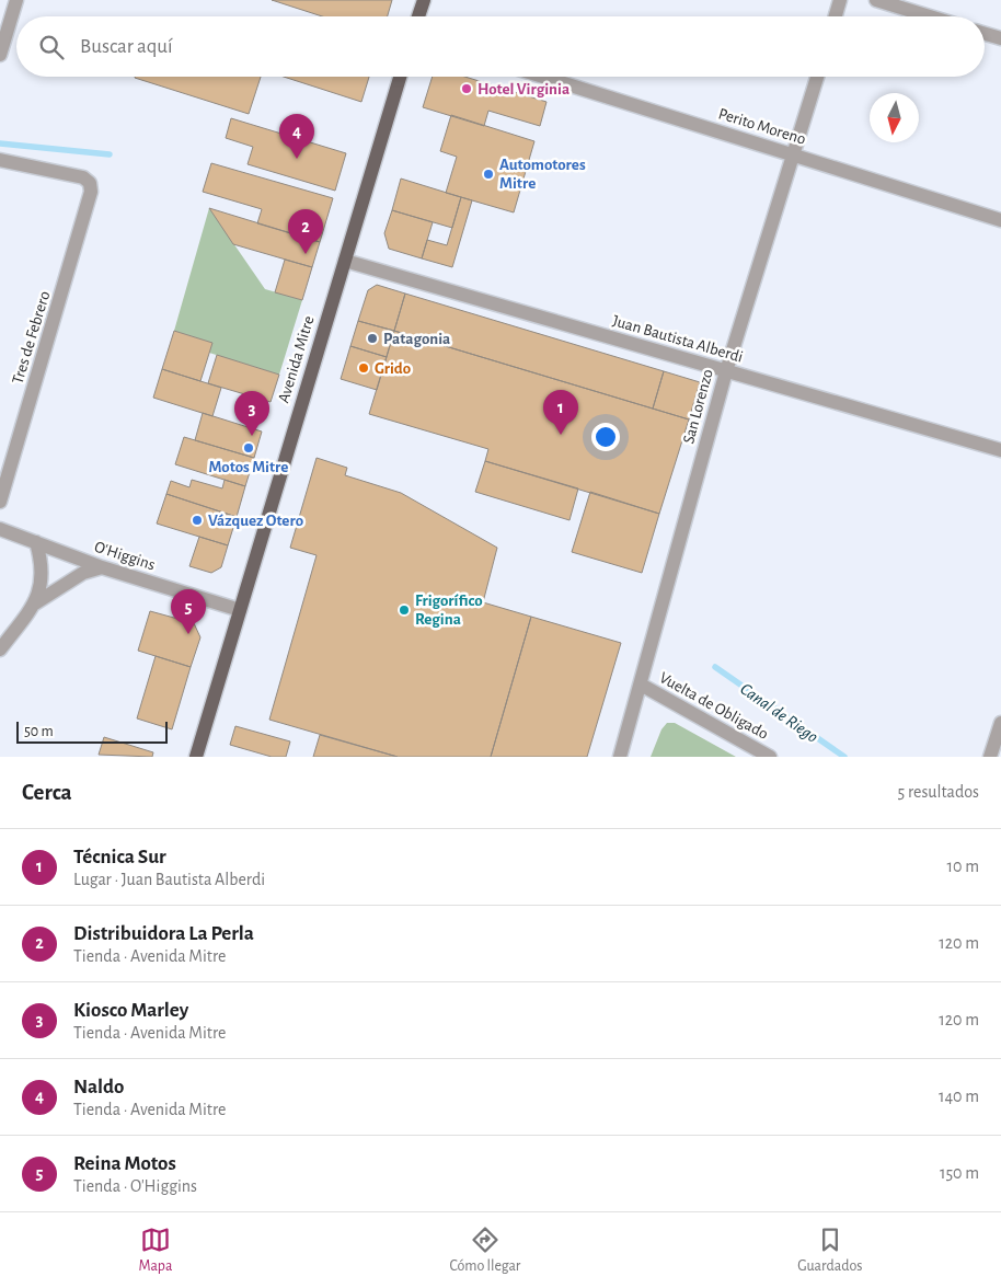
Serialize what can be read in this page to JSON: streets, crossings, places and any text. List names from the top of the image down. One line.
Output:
{"streets":{"main road":["Avenida Mitre"],"street":["Perito Moreno","Tres de Febrero","Juan Bautista Alberdi","San Lorenzo","O'Higgins","Vuelta de Obligado"]},"crossings":[["Perito Moreno","San Lorenzo"],["Juan Bautista Alberdi","Avenida Mitre"],["Juan Bautista Alberdi","San Lorenzo"],["Avenida Mitre","O'Higgins"],["San Lorenzo","Vuelta de Obligado"]],"water":["Canal de Riego"],"places":["Hotel Virginia","Automotores Mitre","Patagonia","Grido","Motos Mitre","Vázquez Otero","Frigorífico Regina"],"scale_bar":"50 m","north":"bottom","page":{"search":"Buscar aquí","pins":["4","2","1","3","5"],"scale":"50 m","heading":["Cerca","5 resultados"],"list":[{"mark":"1","name":"Técnica Sur","note":"Lugar · Juan Bautista Alberdi","value":"10 m"},{"mark":"2","name":"Distribuidora La Perla","note":"Tienda · Avenida Mitre","value":"120 m"},{"mark":"3","name":"Kiosco Marley","note":"Tienda · Avenida Mitre","value":"120 m"},{"mark":"4","name":"Naldo","note":"Tienda · Avenida Mitre","value":"140 m"},{"mark":"5","name":"Reina Motos","note":"Tienda · O'Higgins","value":"150 m"}],"nav":["Mapa","Cómo llegar","Guardados"]}}
